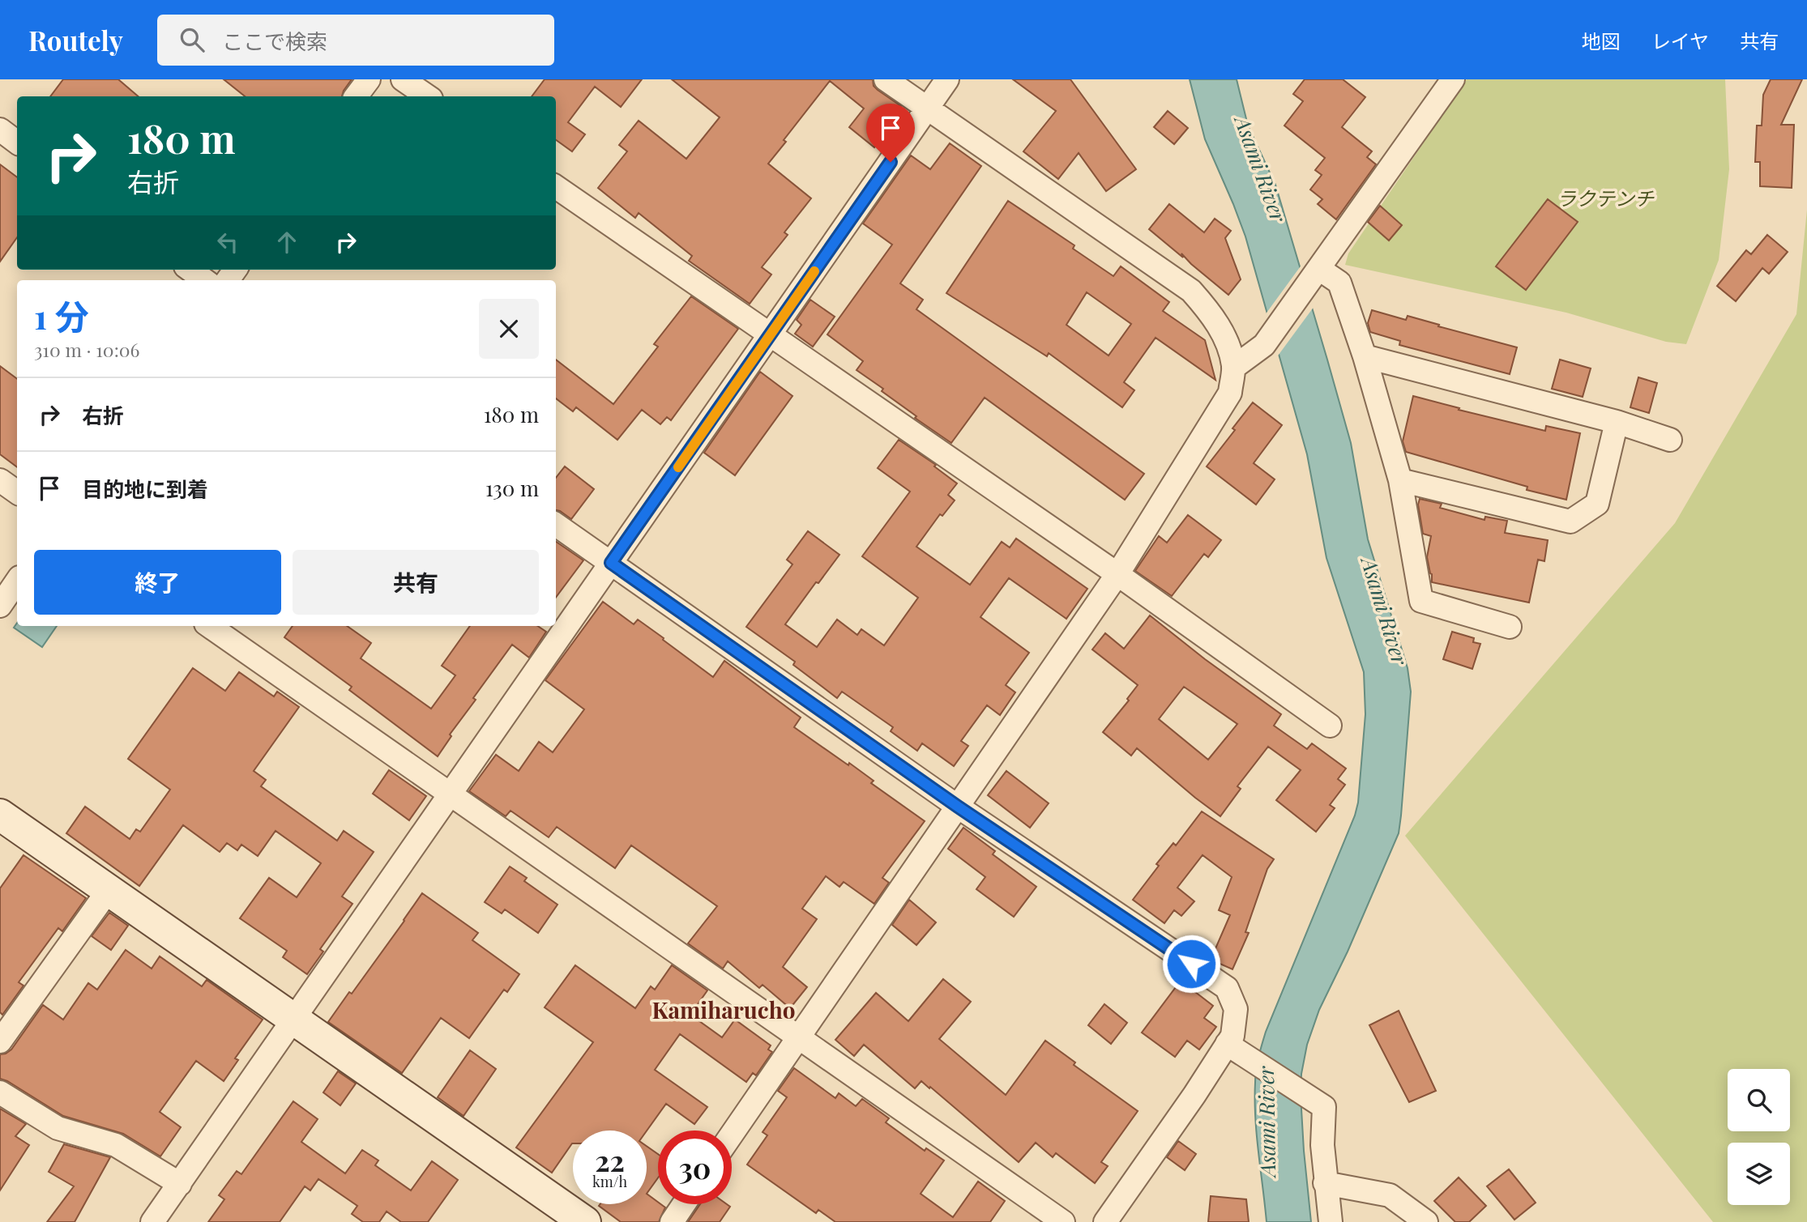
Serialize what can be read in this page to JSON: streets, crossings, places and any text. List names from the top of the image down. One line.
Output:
{"districts":["Kamiharucho"],"water":["Asami River"],"parks":["ラクテンチ"],"page":{"header":"Routely","search":"ここで検索","nav":["地図","レイヤ","共有"],"turn":["180 m","右折"],"heading":["1 分","310 m · 10:06"],"list":[{"name":"右折","value":"180 m"},{"name":"目的地に到着","value":"130 m"}],"buttons":["終了","共有"],"speed":"22 km/h","limit":"30"}}
